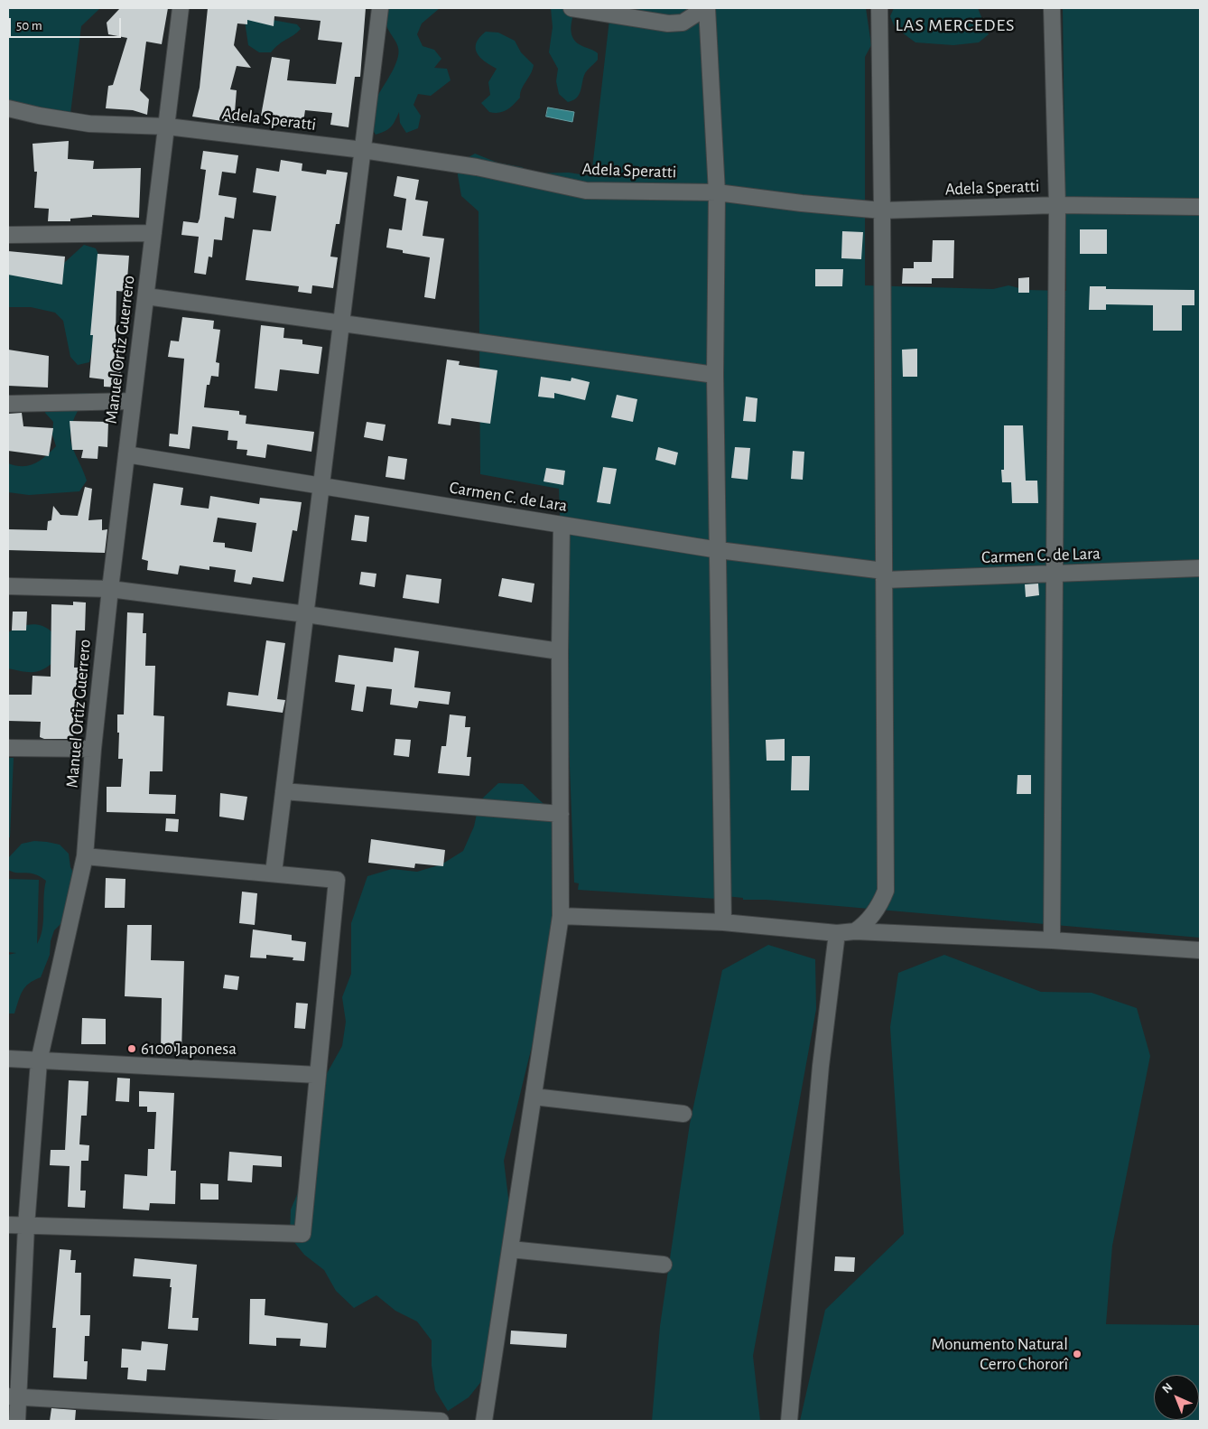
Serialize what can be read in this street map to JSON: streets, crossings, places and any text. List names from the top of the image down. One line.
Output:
{"streets":{"street":["Adela Speratti","Manuel Ortiz Guerrero","Carmen C. de Lara"]},"crossings":[["Adela Speratti","Manuel Ortiz Guerrero"],["Manuel Ortiz Guerrero","Carmen C. de Lara"]],"districts":["LAS MERCEDES"],"places":["6100 Japonesa","Monumento Natural Cerro Chororî"],"scale_bar":"50 m","north":"top left"}
